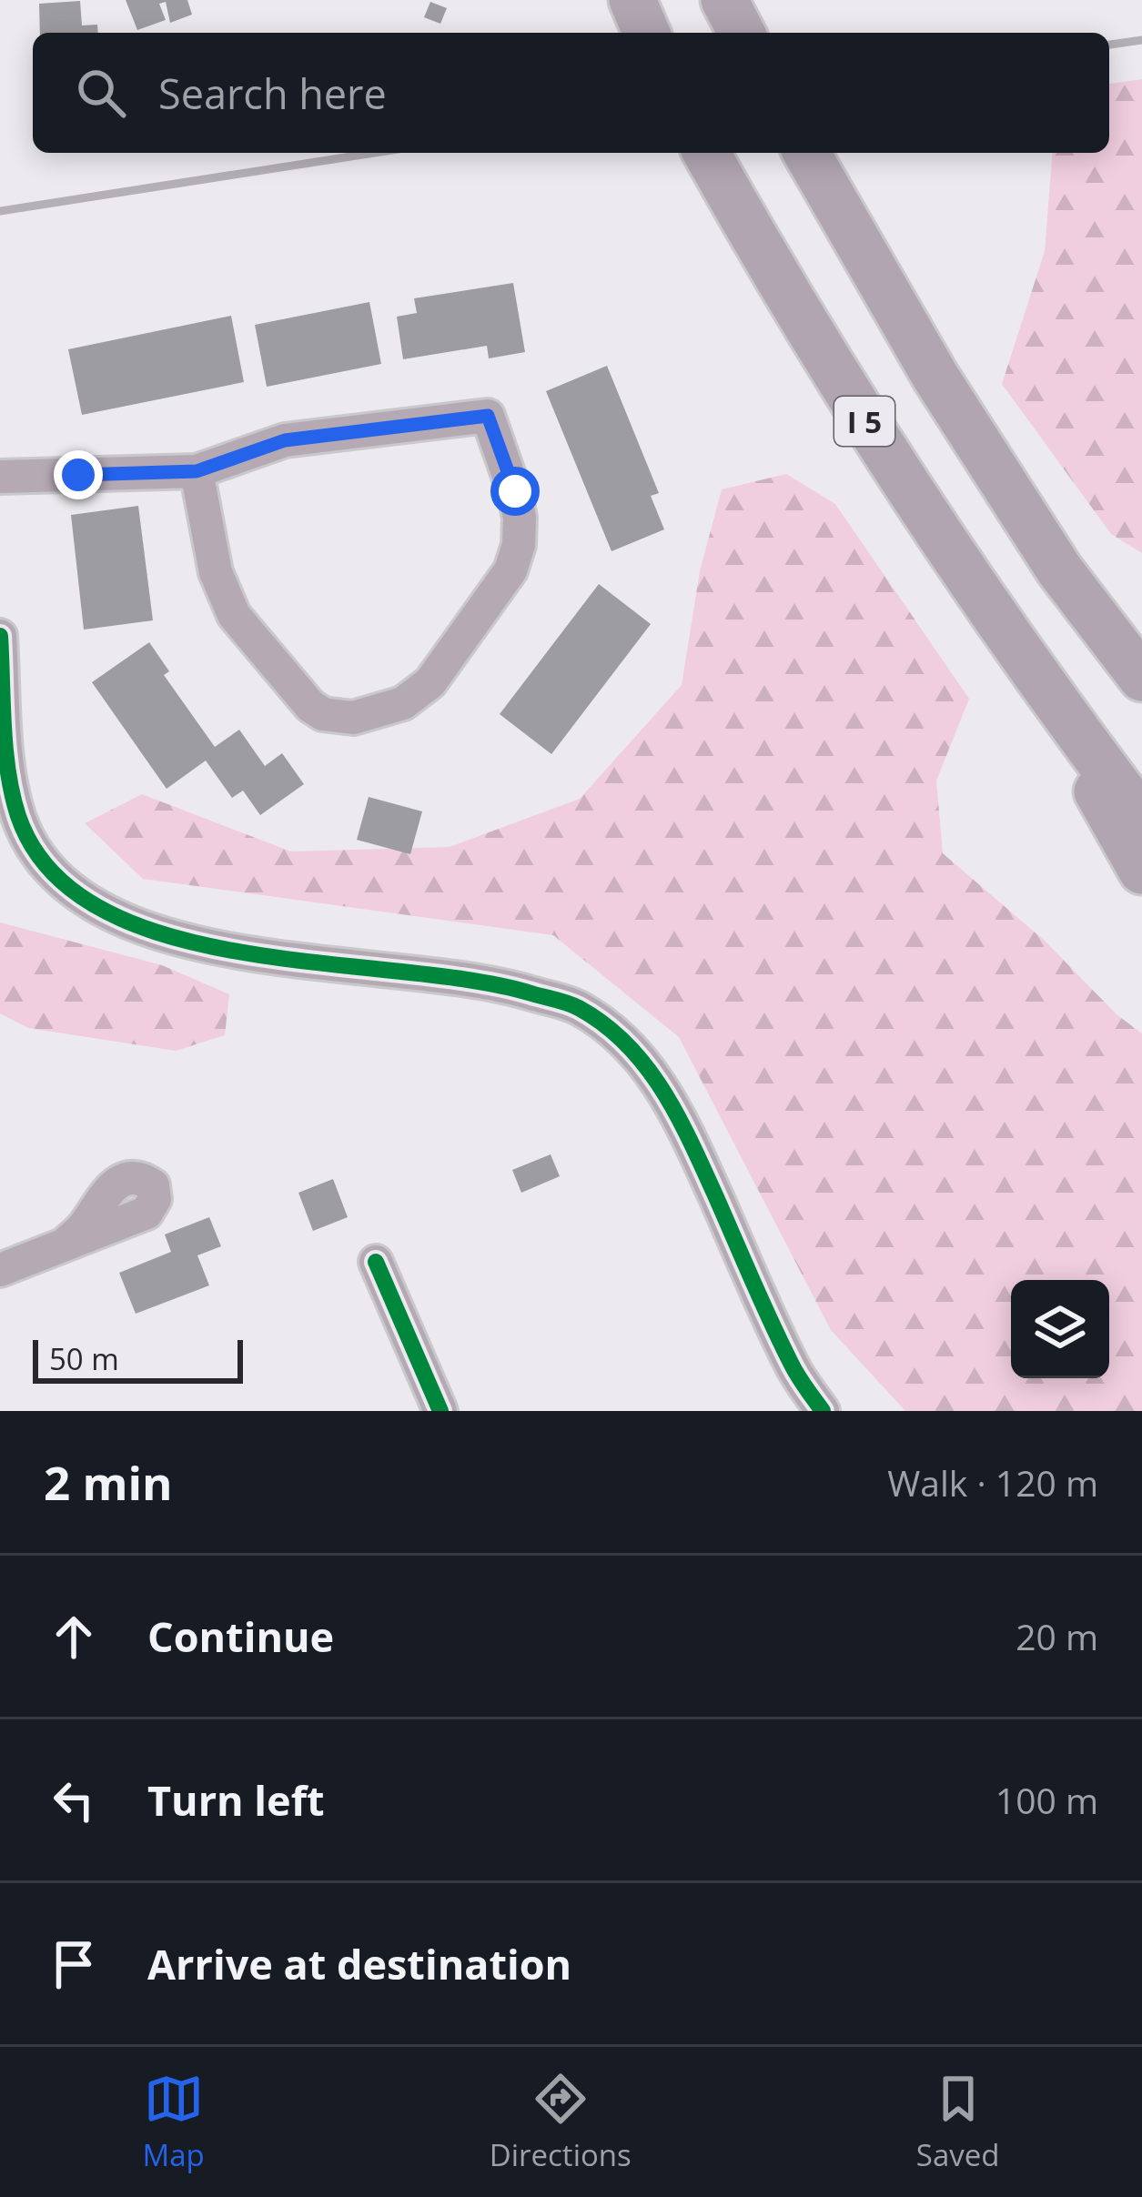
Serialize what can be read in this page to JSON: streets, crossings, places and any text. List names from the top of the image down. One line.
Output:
{"streets":{"highway":["I 5"]},"scale_bar":"50 m","page":{"search":"Search here","scale":"50 m","heading":["2 min","Walk · 120 m"],"list":[["Continue","20 m"],["Turn left","100 m"],"Arrive at destination"],"nav":["Map","Directions","Saved"]}}
